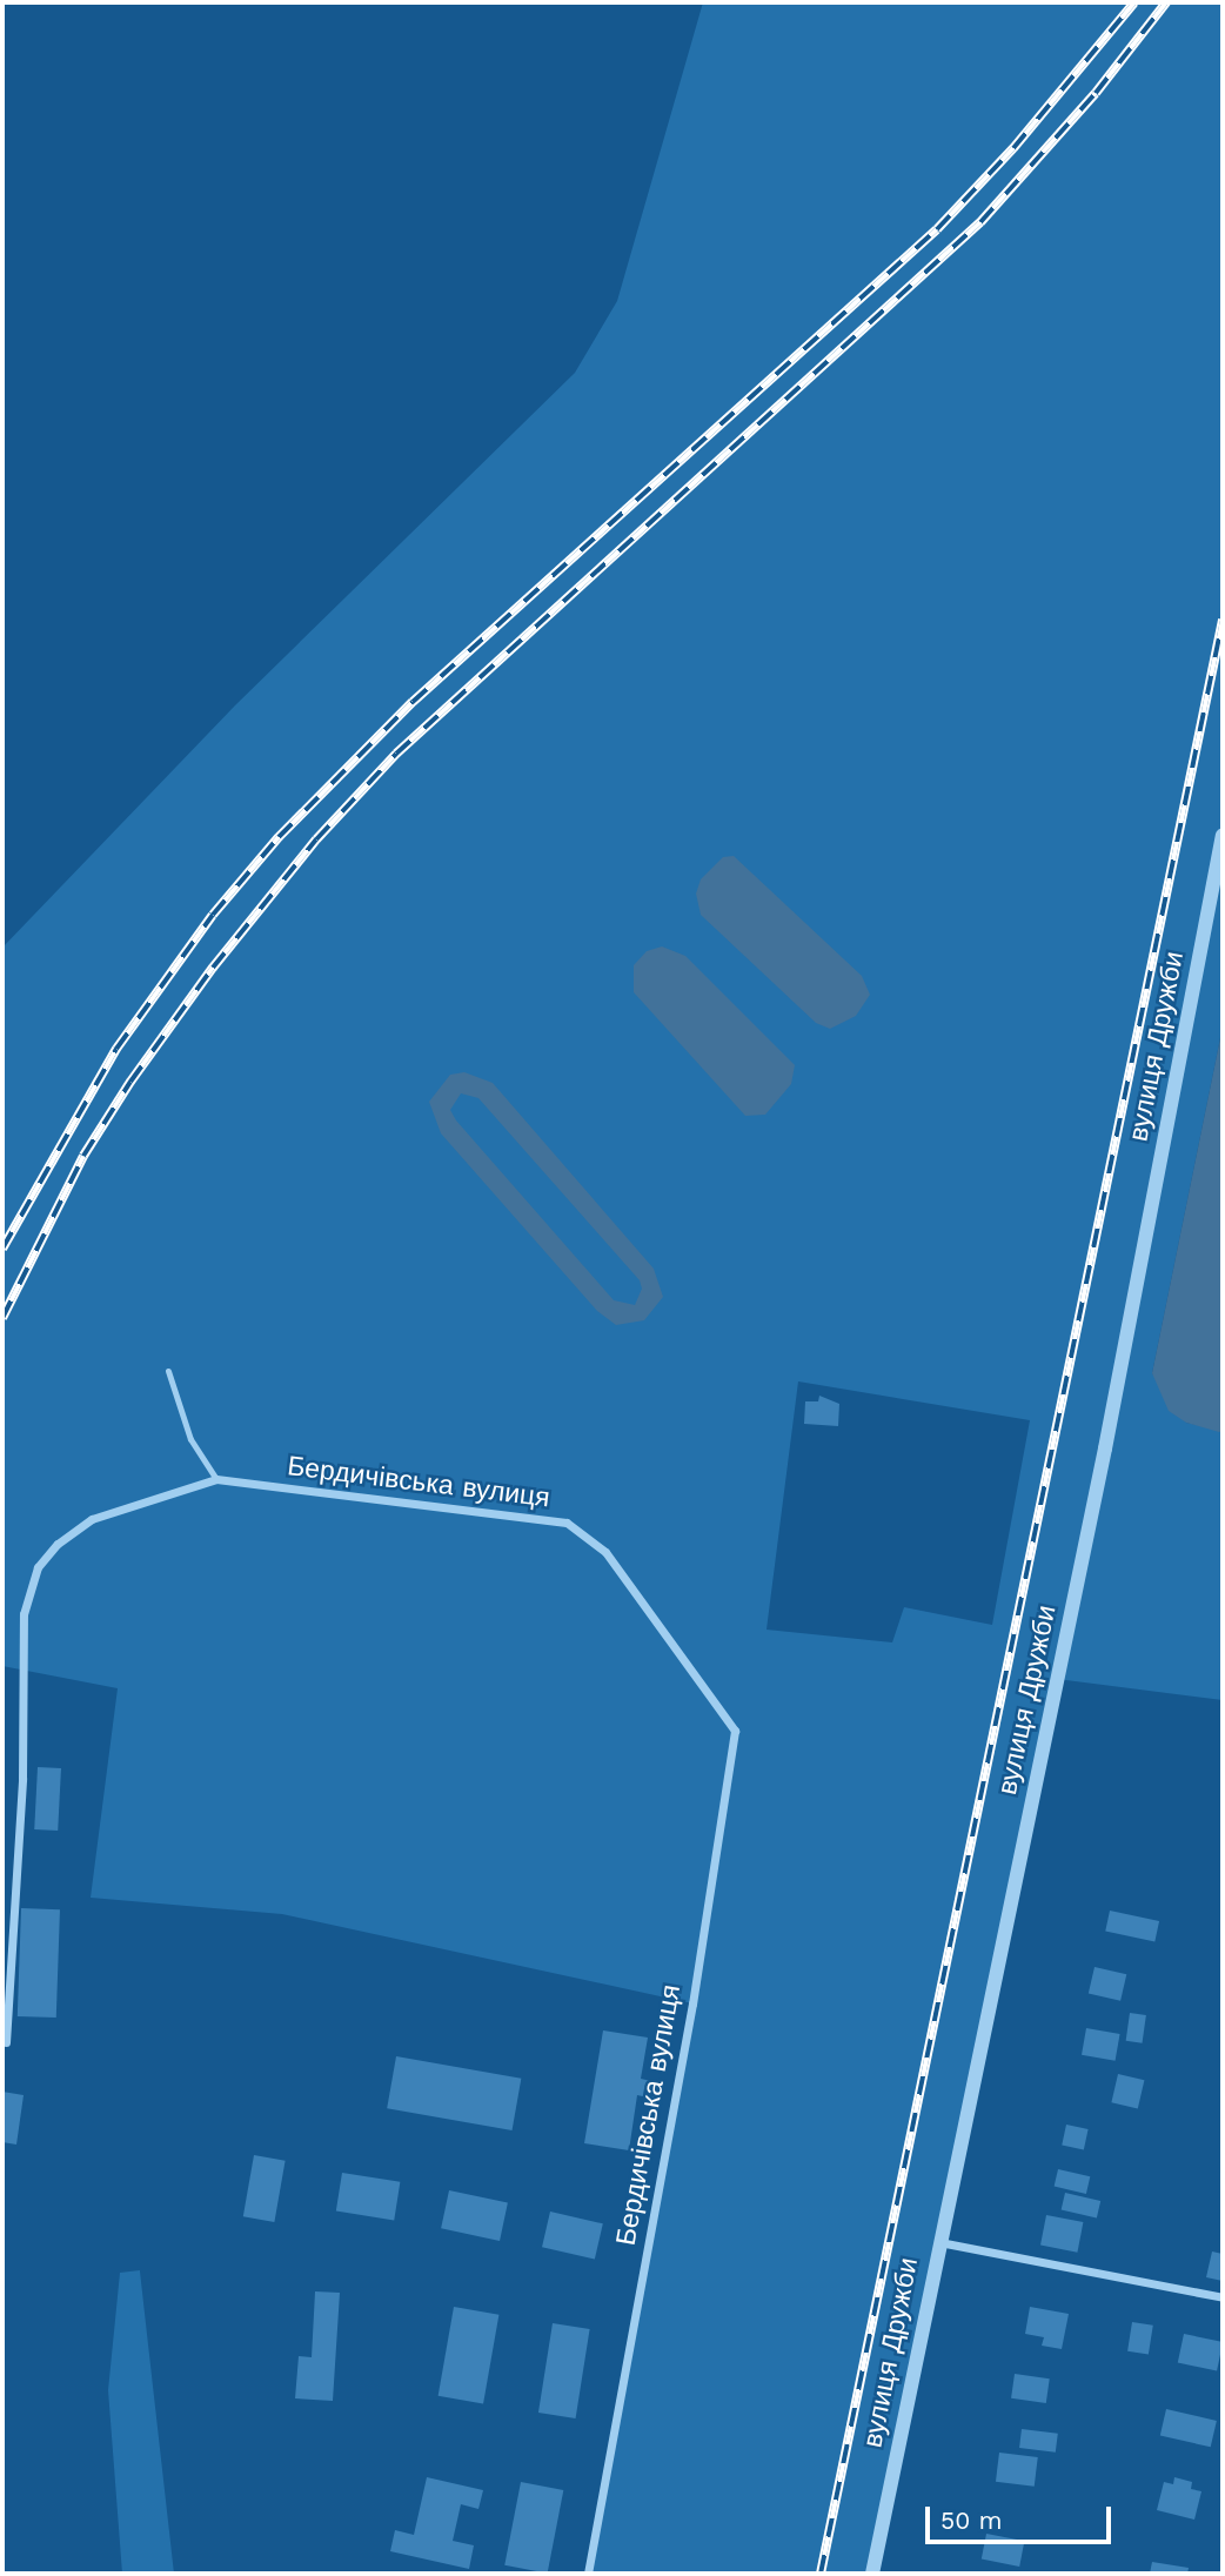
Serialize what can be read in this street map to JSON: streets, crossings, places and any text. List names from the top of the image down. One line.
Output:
{"streets":{"street":["вулиця Дружби","Бердичівська вулиця"]},"scale_bar":"50 m"}
